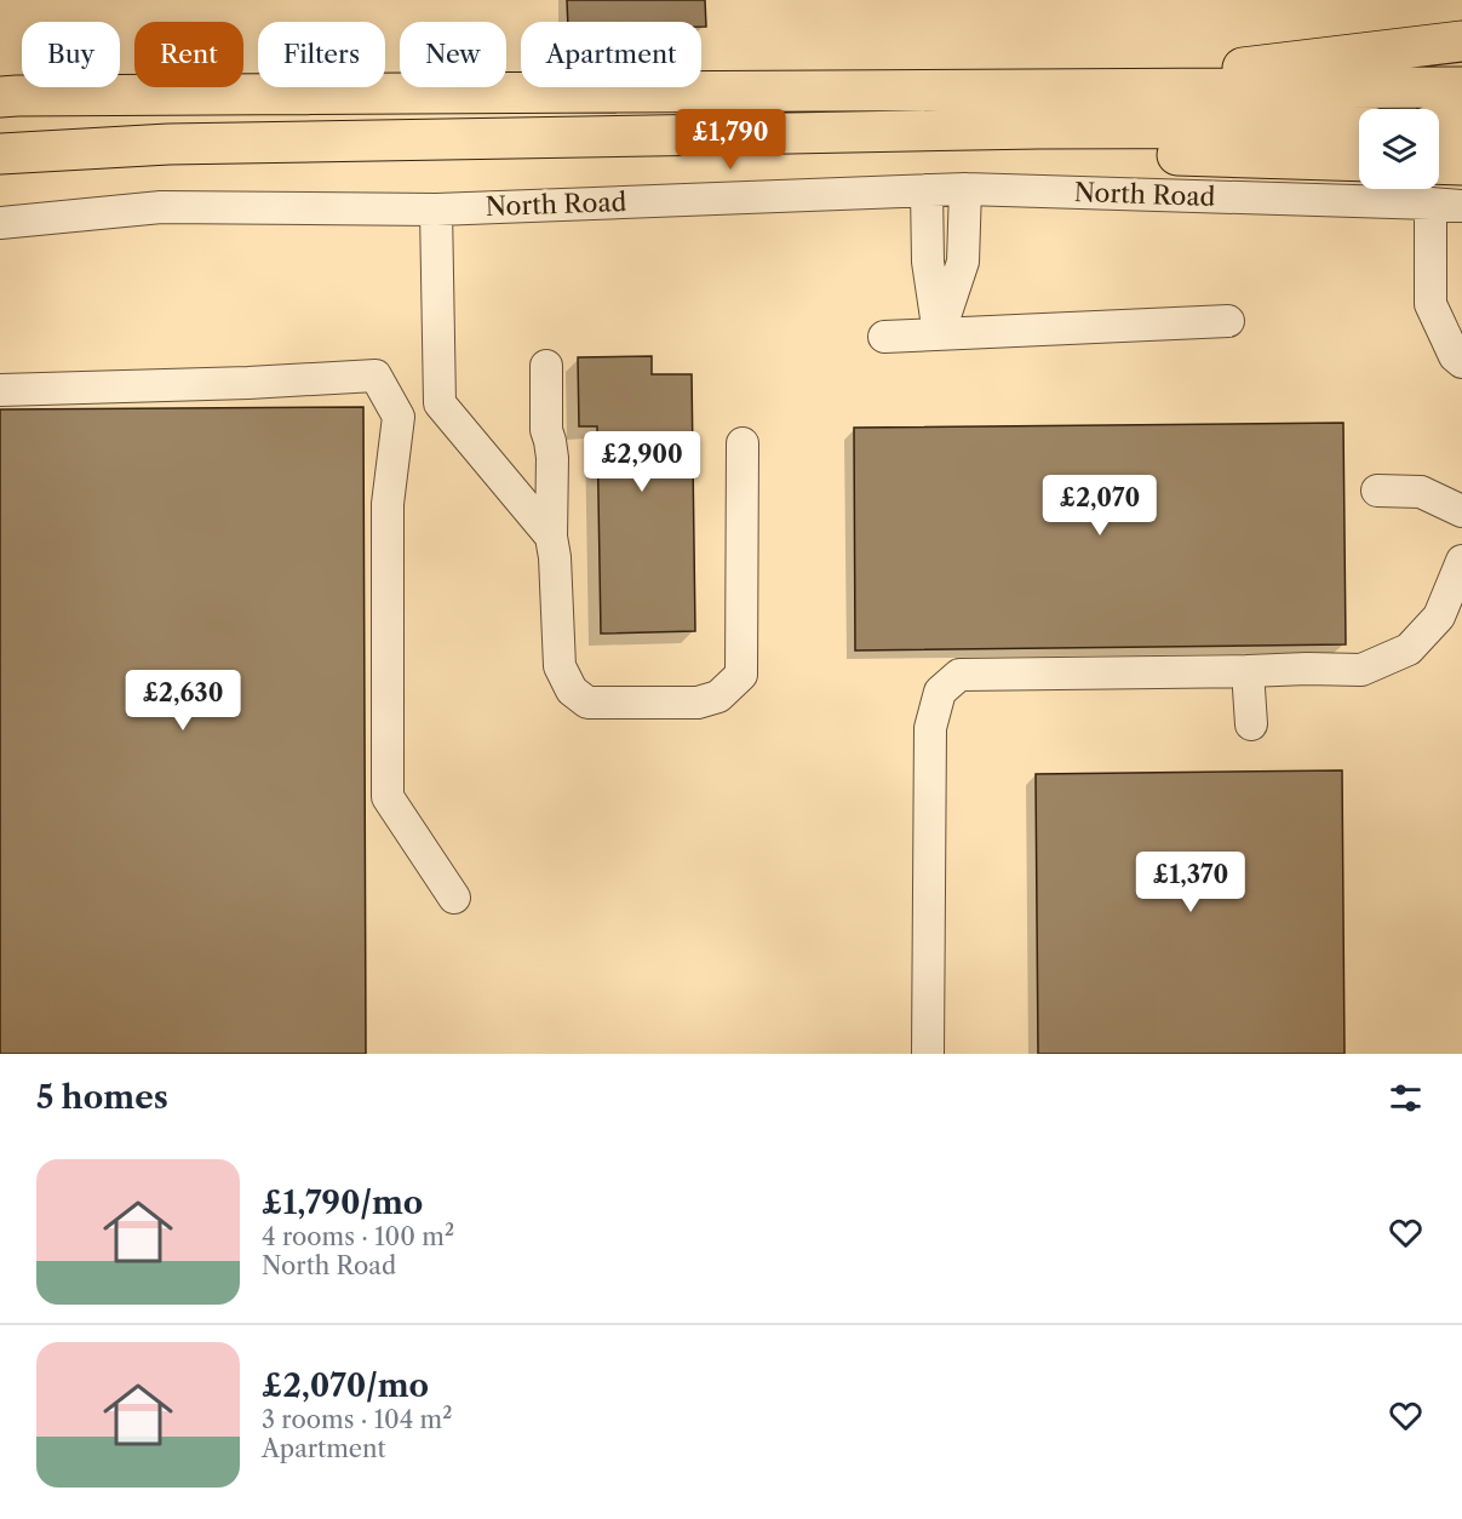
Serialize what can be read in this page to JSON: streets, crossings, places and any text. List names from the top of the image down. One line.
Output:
{"streets":{"street":["North Road"]},"page":{"chip":["Buy","Rent","Filters","New","Apartment"],"price":["£1,790","£2,900","£2,070","£2,630","£1,370"],"heading":"5 homes","list":[{"name":"£1,790/mo","note":"4 rooms · 100 m² · North Road"},{"name":"£2,070/mo","note":"3 rooms · 104 m² · Apartment"}]}}
